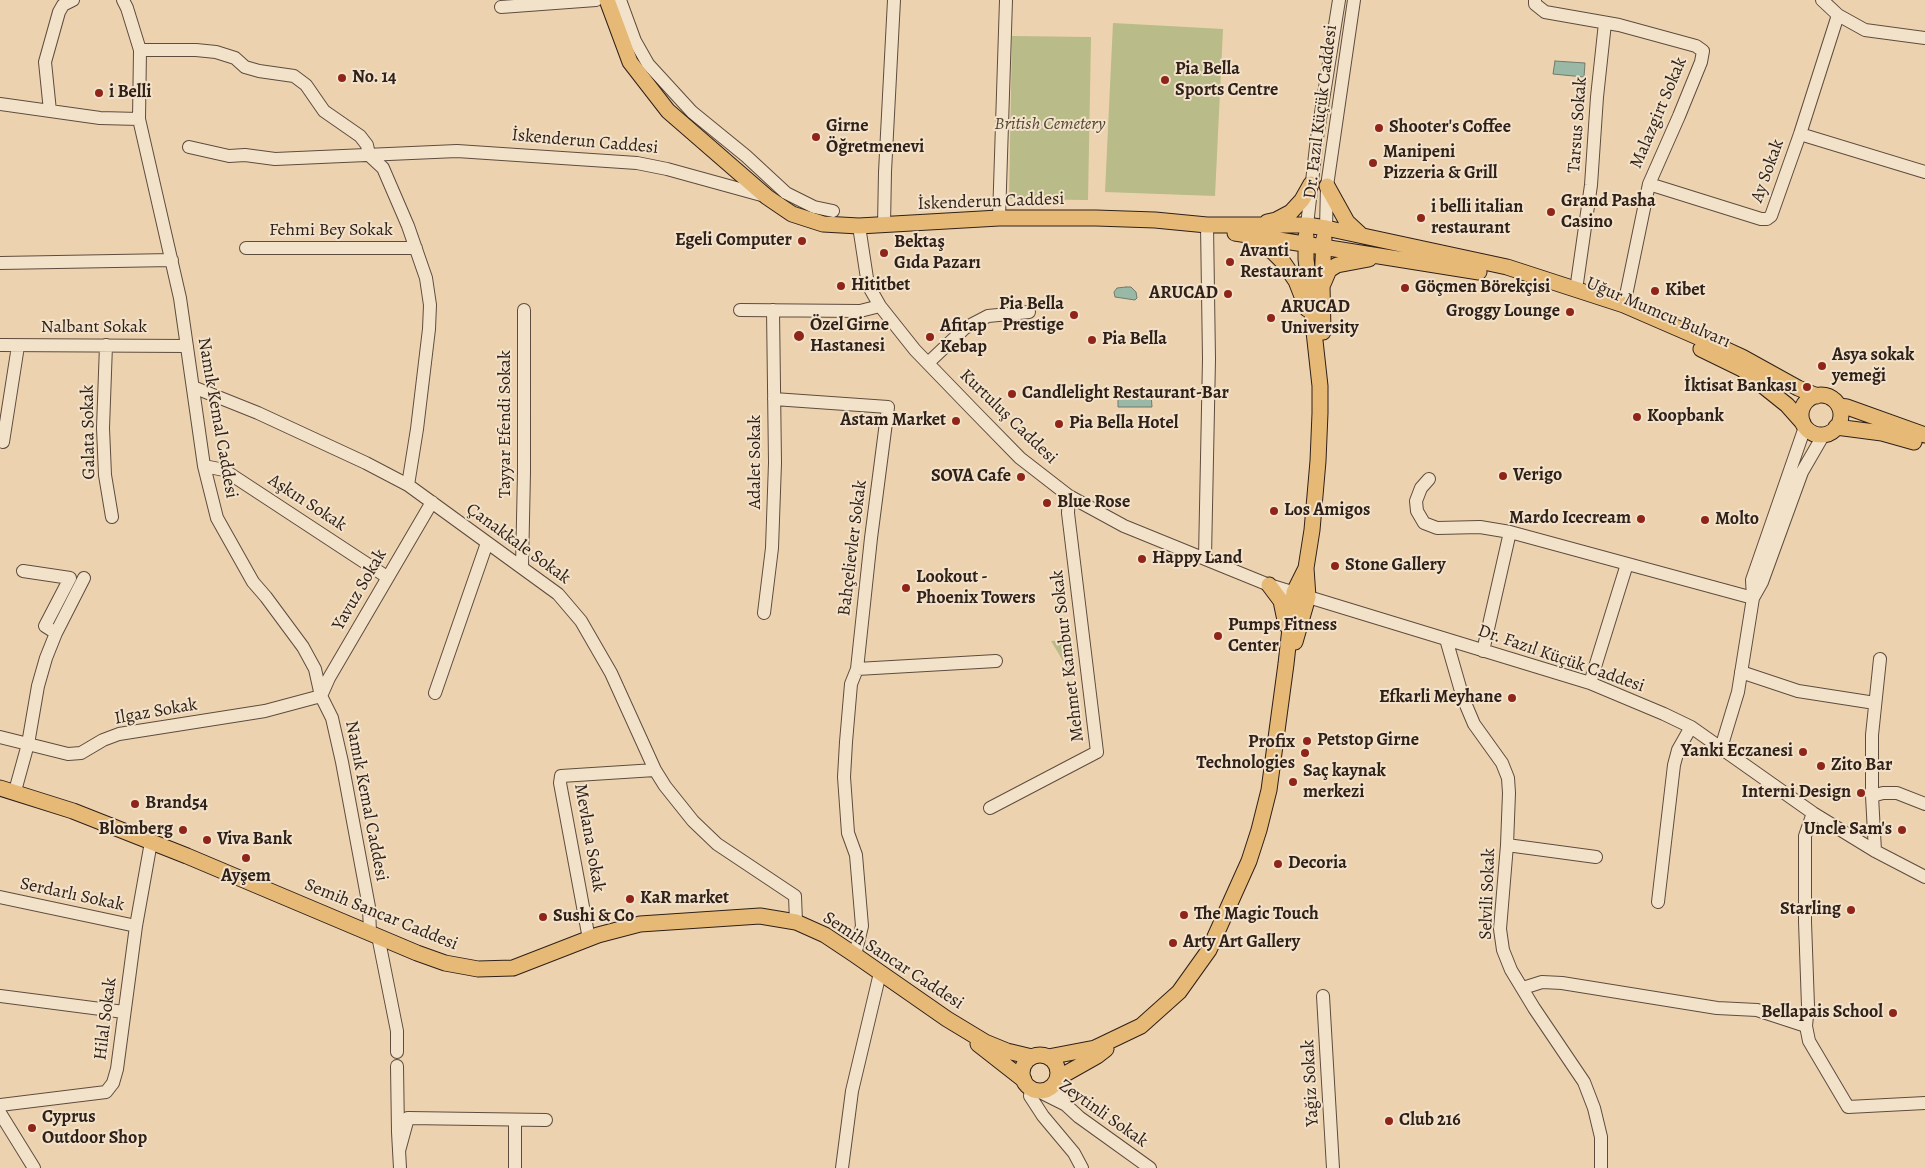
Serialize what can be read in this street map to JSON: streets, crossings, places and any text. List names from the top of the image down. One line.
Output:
{"streets":{"main road":["İskenderun Caddesi","Uğur Mumcu Bulvarı","Semih Sancar Caddesi"],"street":["Dr. Fazıl Küçük Caddesi","Malazgirt Sokak","Tarsus Sokak","Ay Sokak","Fehmi Bey Sokak","Nalbant Sokak","Kurtuluş Caddesi","Namık Kemal Caddesi","Tayyar Efendi Sokak","Galata Sokak","Adalet Sokak","Aşkın Sokak","Çanakkale Sokak","Bahçelievler Sokak","Yavuz Sokak","Mehmet Kambur Sokak","Ilgaz Sokak","Mevlana Sokak","Selvili Sokak","Serdarlı Sokak","Hilal Sokak","Yağiz Sokak","Zeytinli Sokak"]},"crossings":[["Dr. Fazıl Küçük Caddesi","Kurtuluş Caddesi"],["Dr. Fazıl Küçük Caddesi","Selvili Sokak"],["Dr. Fazıl Küçük Caddesi","Semih Sancar Caddesi"],["Malazgirt Sokak","Tarsus Sokak"],["Malazgirt Sokak","Ay Sokak"],["Malazgirt Sokak","Uğur Mumcu Bulvarı"],["Tarsus Sokak","Uğur Mumcu Bulvarı"],["İskenderun Caddesi","Kurtuluş Caddesi"],["Nalbant Sokak","Namık Kemal Caddesi"],["Nalbant Sokak","Galata Sokak"],["Kurtuluş Caddesi","Mehmet Kambur Sokak"],["Kurtuluş Caddesi","Semih Sancar Caddesi"],["Namık Kemal Caddesi","Aşkın Sokak"],["Namık Kemal Caddesi","Çanakkale Sokak"],["Namık Kemal Caddesi","Yavuz Sokak"],["Namık Kemal Caddesi","Ilgaz Sokak"],["Namık Kemal Caddesi","Semih Sancar Caddesi"],["Tayyar Efendi Sokak","Çanakkale Sokak"],["Adalet Sokak","Bahçelievler Sokak"],["Aşkın Sokak","Yavuz Sokak"],["Çanakkale Sokak","Yavuz Sokak"],["Çanakkale Sokak","Mevlana Sokak"],["Çanakkale Sokak","Semih Sancar Caddesi"],["Yavuz Sokak","Ilgaz Sokak"],["Mevlana Sokak","Semih Sancar Caddesi"],["Serdarlı Sokak","Hilal Sokak"],["Semih Sancar Caddesi","Hilal Sokak"],["Semih Sancar Caddesi","Zeytinli Sokak"]],"parks":["British Cemetery"],"places":["No. 14","Pia Bella Sports Centre","i Belli","Shooter's Coffee","Girne Öğretmenevi","Manipeni Pizzeria & Grill","Grand Pasha Casino","i belli italian restaurant","Egeli Computer","Bektaş Gıda Pazarı","Avanti Restaurant","Hititbet","Göçmen Börekçisi","Kibet","ARUCAD","Groggy Lounge","Pia Bella Prestige","ARUCAD University","Özel Girne Hastanesi","Afitap Kebap","Pia Bella","Asya sokak yemeği","İktisat Bankası","Candlelight Restaurant-Bar","Koopbank","Astam Market","Pia Bella Hotel","Verigo","SOVA Cafe","Blue Rose","Los Amigos","Mardo Icecream","Molto","Happy Land","Stone Gallery","Lookout - Phoenix Towers","Pumps Fitness Center","Efkarli Meyhane","Petstop Girne","Yanki Eczanesi","Profix Technologies","Zito Bar","Saç kaynak merkezi","Interni Design","Brand54","Blomberg","Uncle Sam's","Viva Bank","Ayşem","Decoria","KaR market","Starling","The Magic Touch","Sushi & Co","Arty Art Gallery","Bellapais School","Club 216","Cyprus Outdoor Shop"]}
